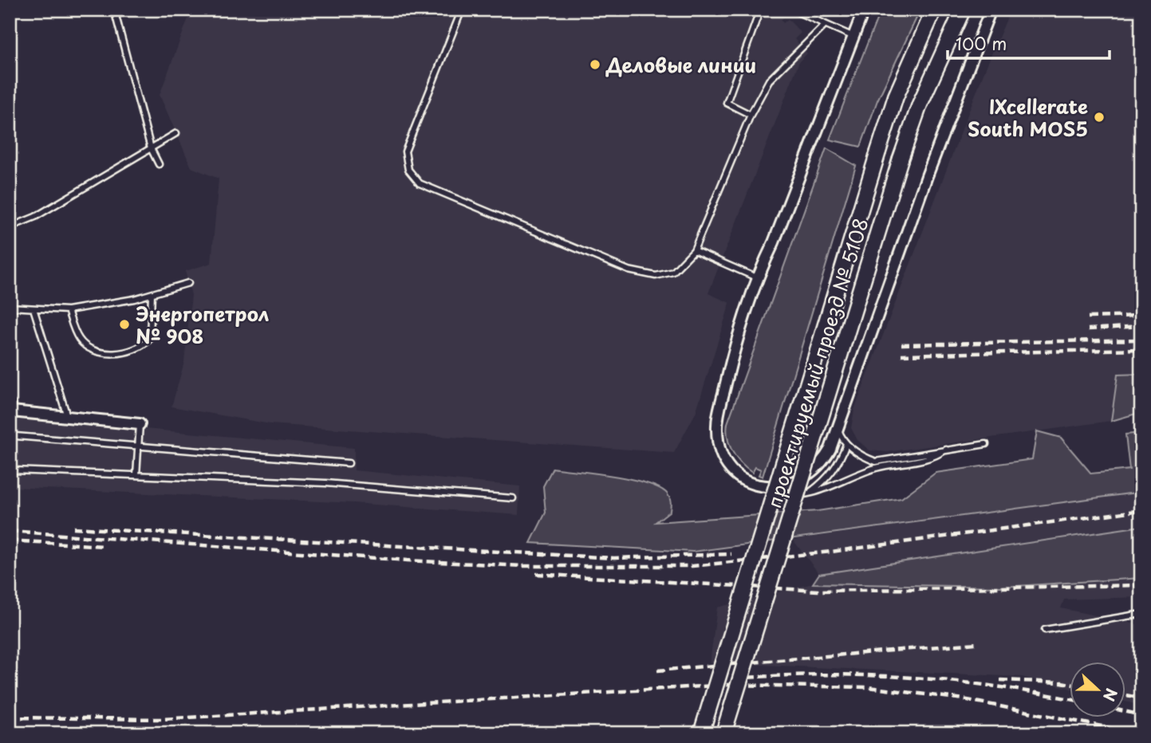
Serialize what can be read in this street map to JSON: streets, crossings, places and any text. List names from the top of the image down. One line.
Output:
{"streets":{"main road":["проектируемый проезд № 5108"]},"places":["Деловые линии","IXcellerate South MOS5","Энергопетрол № 908"],"scale_bar":"100 m","north":"right"}
